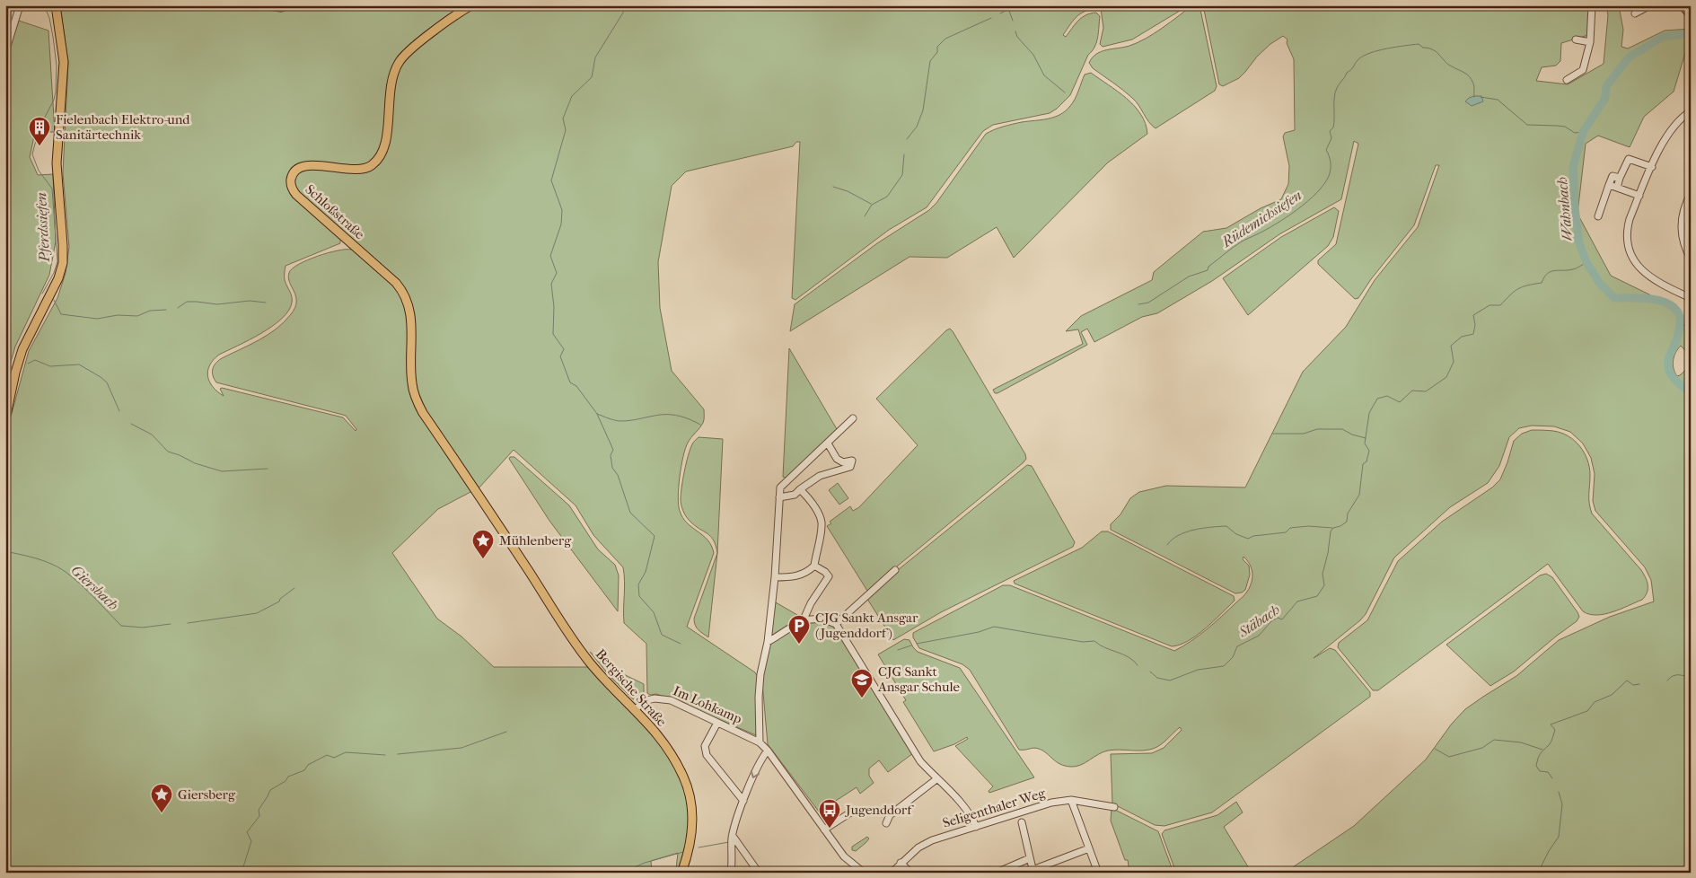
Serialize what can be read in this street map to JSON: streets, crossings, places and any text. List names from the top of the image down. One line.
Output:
{"streets":{"main road":["Schloßstraße","Bergische Straße"],"street":["Im Lohkamp","Seligenthaler Weg"]},"crossings":[["Schloßstraße","Bergische Straße"],["Bergische Straße","Im Lohkamp"]],"water":["Wahnbach","Rüdemichsiefen","Pferdssiefen","Giersbach","Stäbach"],"places":{"building":["Fielenbach Elektro-und Sanitärtechnik"],"place":["Mühlenberg","Giersberg"],"parking":["CJG Sankt Ansgar (Jugenddorf)"],"school or university":["CJG Sankt Ansgar Schule"],"bus stop":["Jugenddorf"]}}
